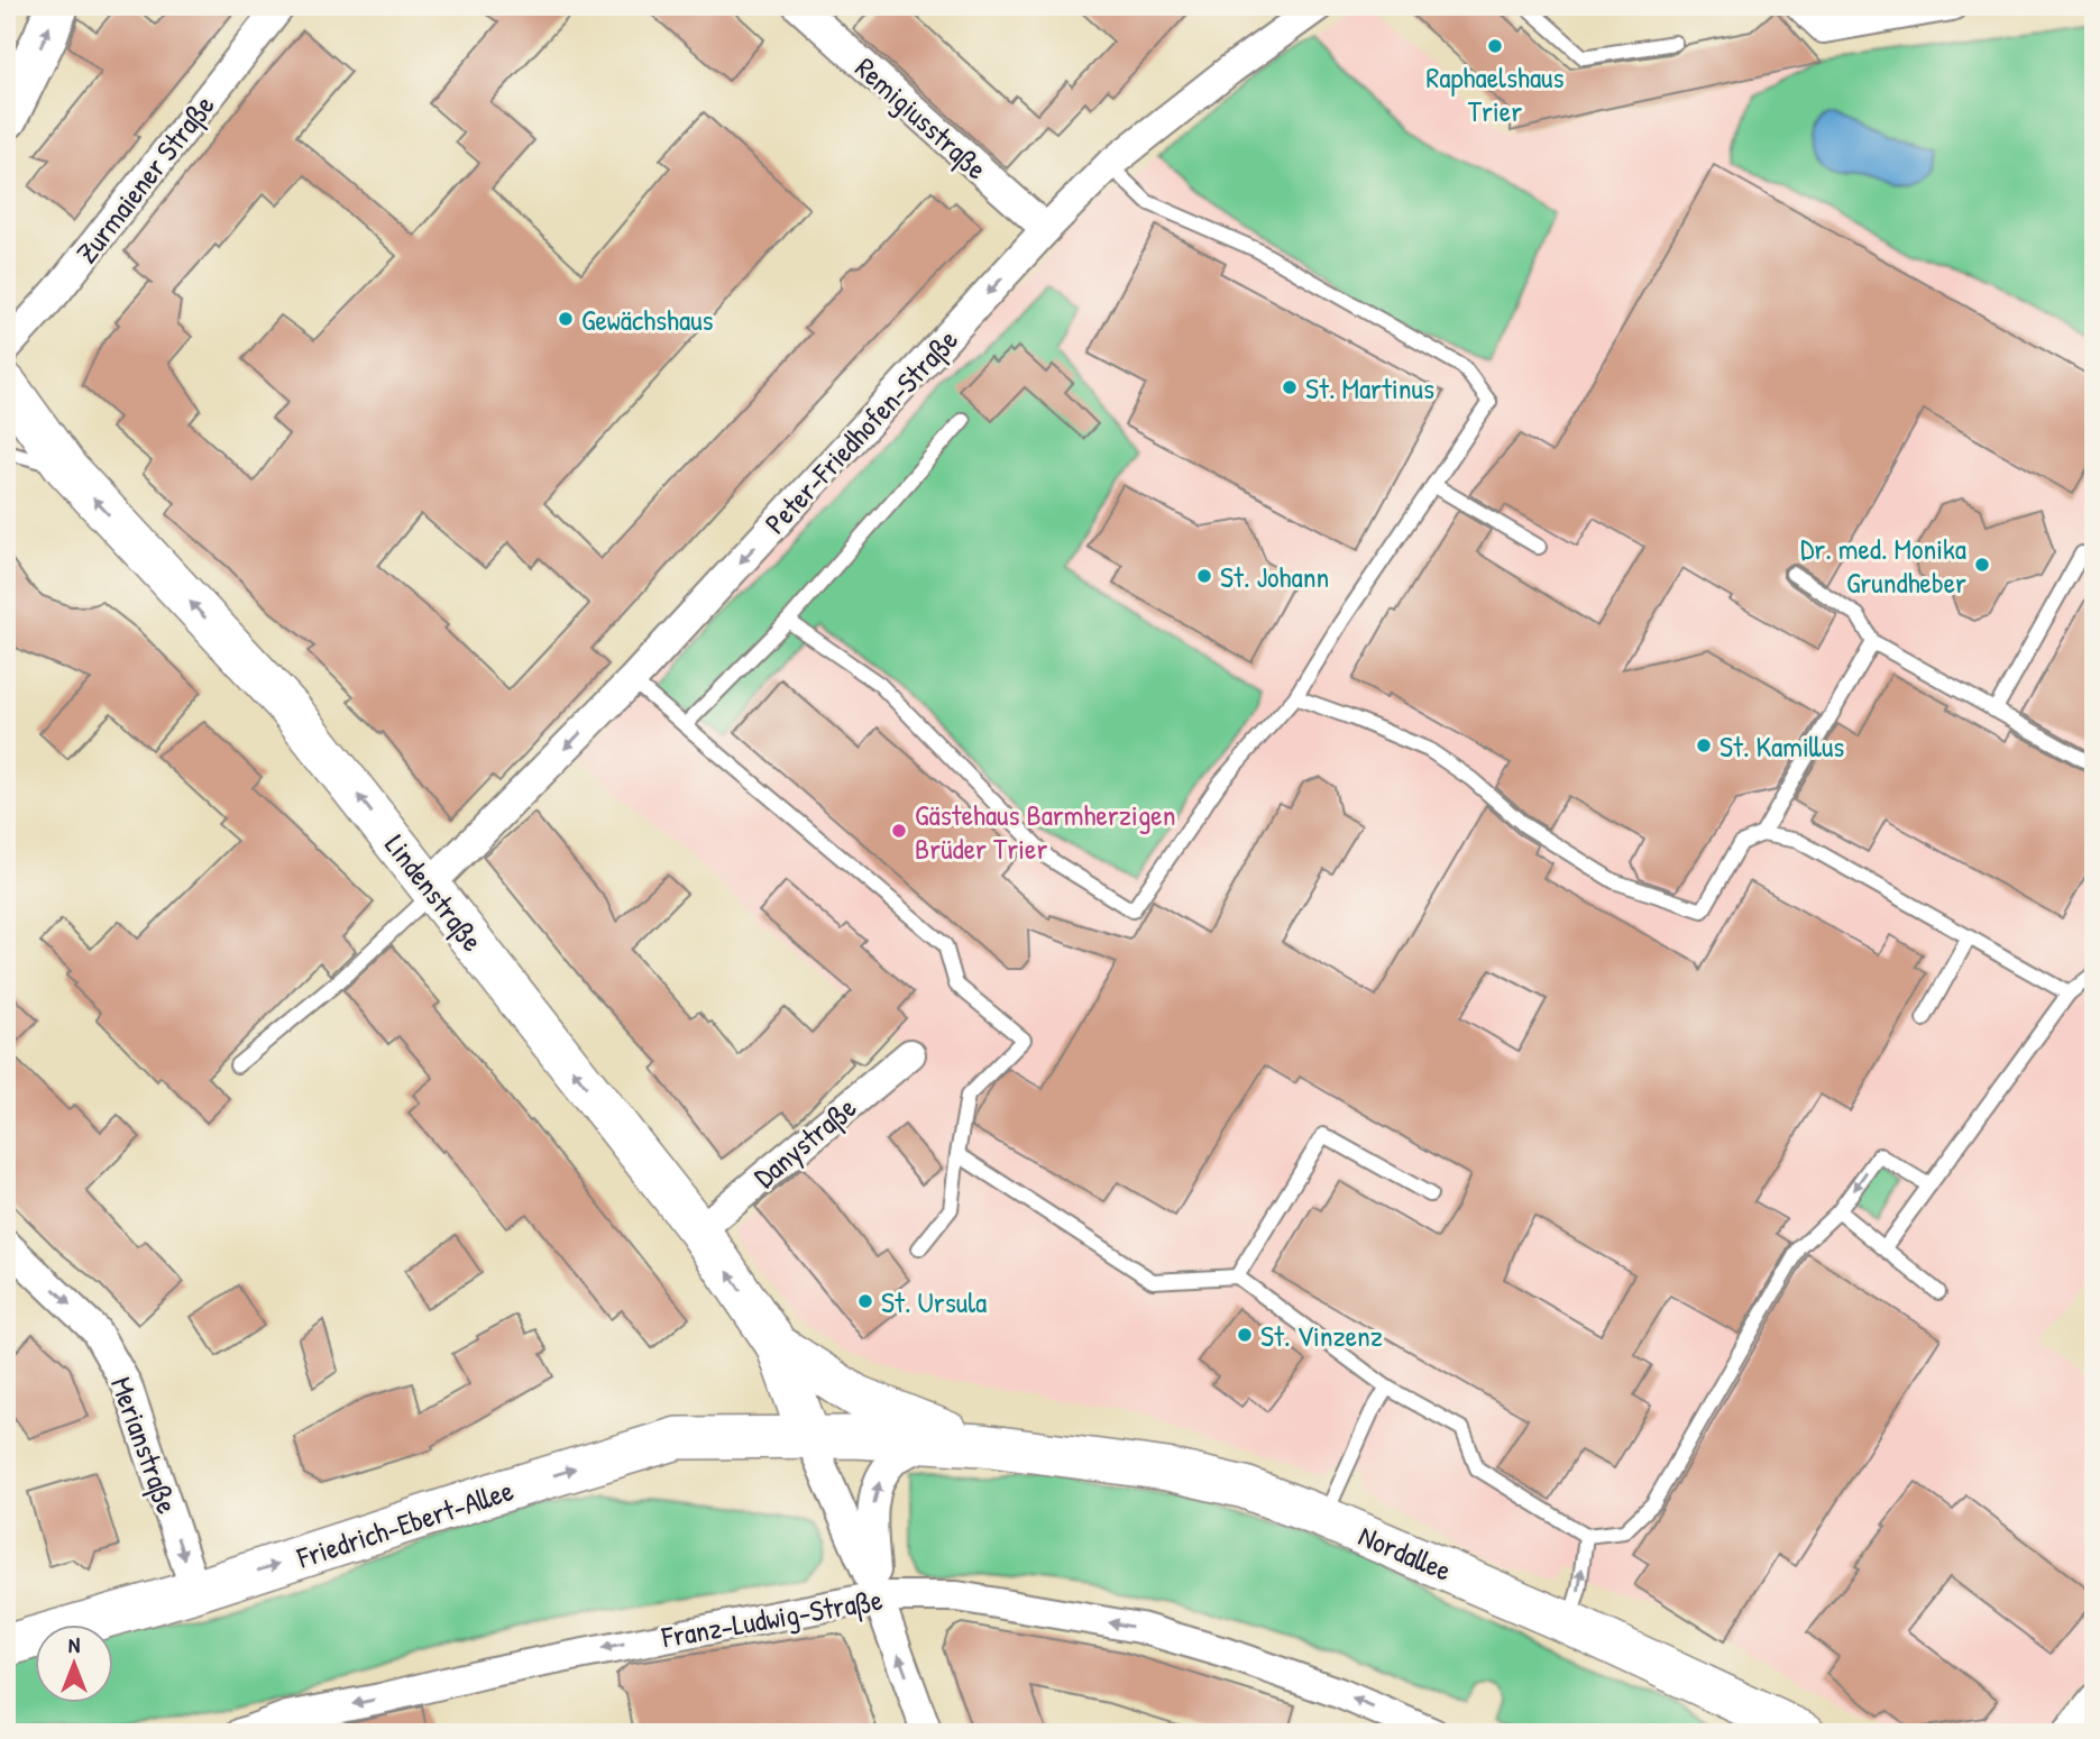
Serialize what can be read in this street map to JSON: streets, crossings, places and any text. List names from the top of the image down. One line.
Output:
{"streets":{"main road":["Lindenstraße","Friedrich-Ebert-Allee","Nordallee"],"street":["Remigiusstraße","Zurmaiener Straße","Peter-Friedhofen-Straße","Danystraße","Merianstraße","Franz-Ludwig-Straße"]},"crossings":[["Remigiusstraße","Peter-Friedhofen-Straße"],["Peter-Friedhofen-Straße","Lindenstraße"],["Lindenstraße","Danystraße"],["Lindenstraße","Friedrich-Ebert-Allee"],["Lindenstraße","Nordallee"],["Merianstraße","Friedrich-Ebert-Allee"],["Friedrich-Ebert-Allee","Nordallee"]],"one_way":["Peter-Friedhofen-Straße","Lindenstraße","Merianstraße","Friedrich-Ebert-Allee","Franz-Ludwig-Straße"],"places":["Raphaelshaus Trier","Gewächshaus","St. Martinus","Dr. med. Monika Grundheber","St. Johann","St. Kamillus","Gästehaus Barmherzigen Brüder Trier","St. Ursula","St. Vinzenz"],"north":"top"}
